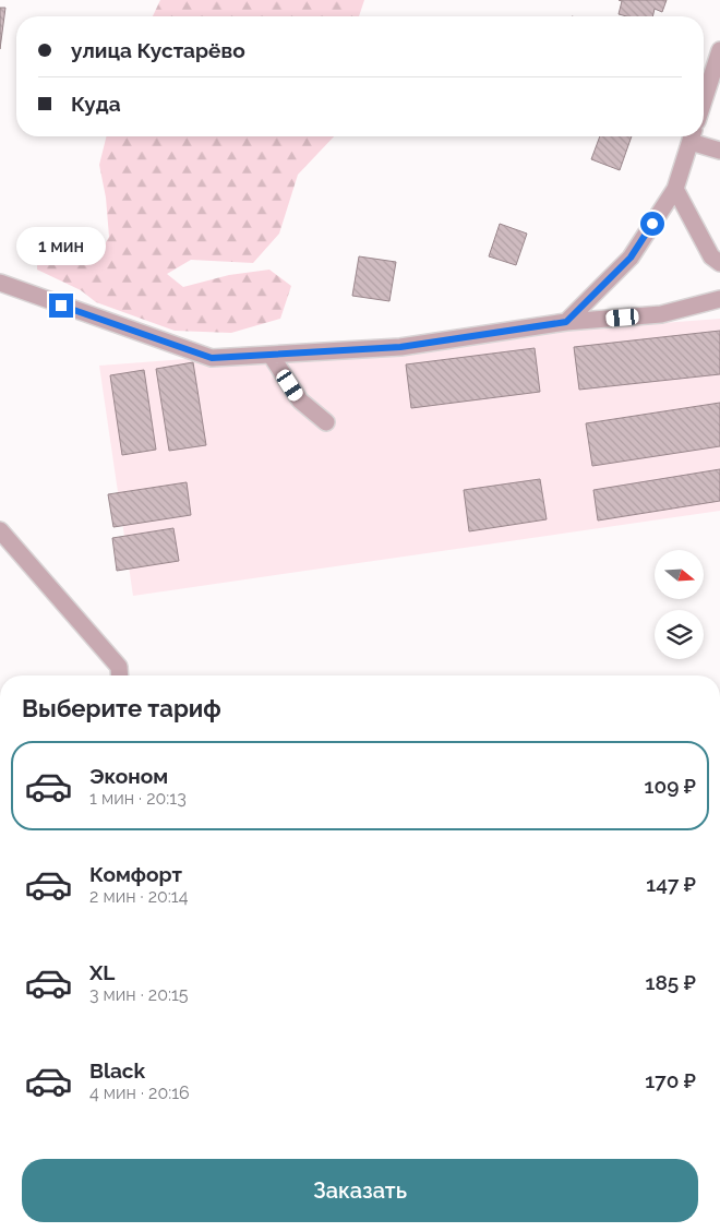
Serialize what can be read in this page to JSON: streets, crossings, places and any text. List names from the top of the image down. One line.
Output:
{"north":"right","page":{"banner":["улица Кустарёво","Куда"],"bubble":"1 мин","heading":"Выберите тариф","list":[{"name":"Эконом","note":"1 мин · 20:13","value":"109 ₽"},{"name":"Комфорт","note":"2 мин · 20:14","value":"147 ₽"},{"name":"XL","note":"3 мин · 20:15","value":"185 ₽"},{"name":"Black","note":"4 мин · 20:16","value":"170 ₽"}],"buttons":"Заказать"}}
